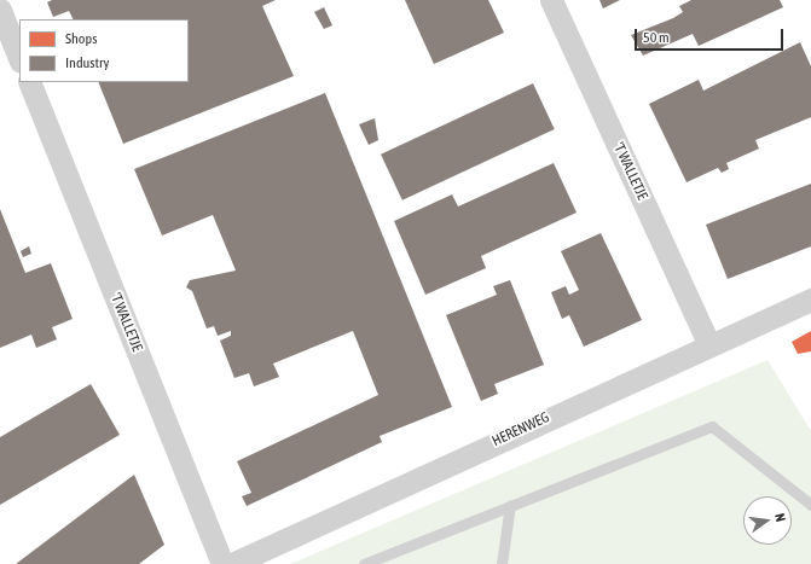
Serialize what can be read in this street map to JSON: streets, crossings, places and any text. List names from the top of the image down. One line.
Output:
{"streets":{"street":["'T WALLETJE","HERENWEG"]},"crossings":[["'T WALLETJE","HERENWEG"]],"legend":["Shops","Industry"],"scale_bar":"50 m","north":"right"}
